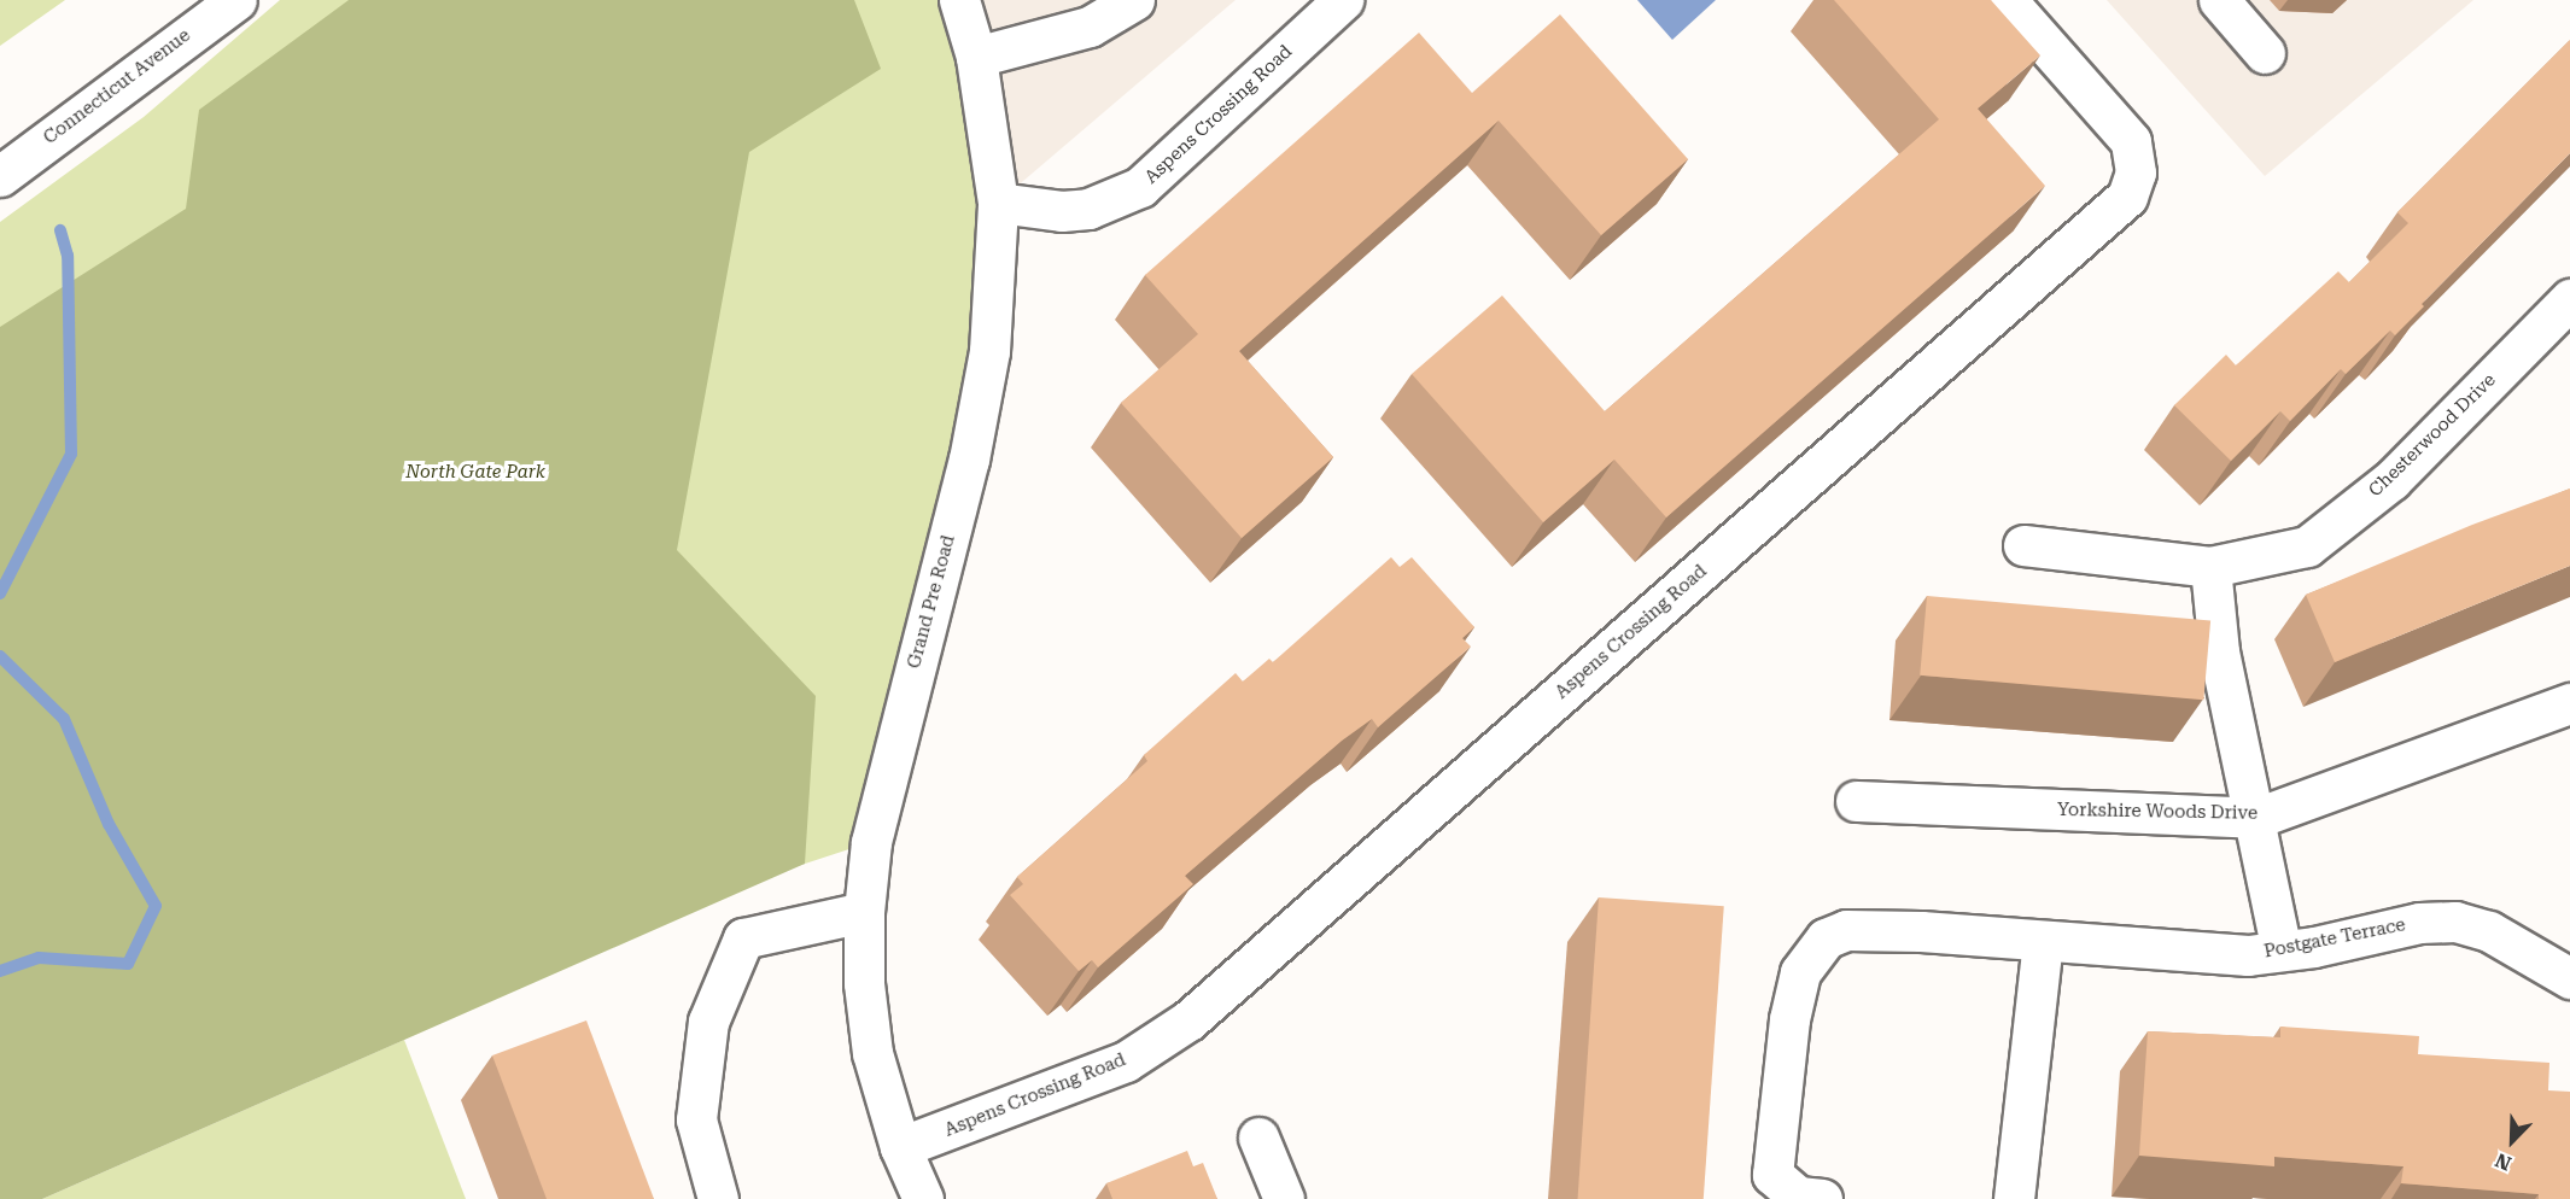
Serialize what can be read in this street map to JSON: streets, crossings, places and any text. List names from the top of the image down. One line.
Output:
{"streets":{"street":["Connecticut Avenue","Aspens Crossing Road","Chesterwood Drive","Grand Pre Road","Yorkshire Woods Drive","Postgate Terrace"]},"crossings":[["Aspens Crossing Road","Grand Pre Road"]],"parks":["North Gate Park"],"north":"bottom left"}
